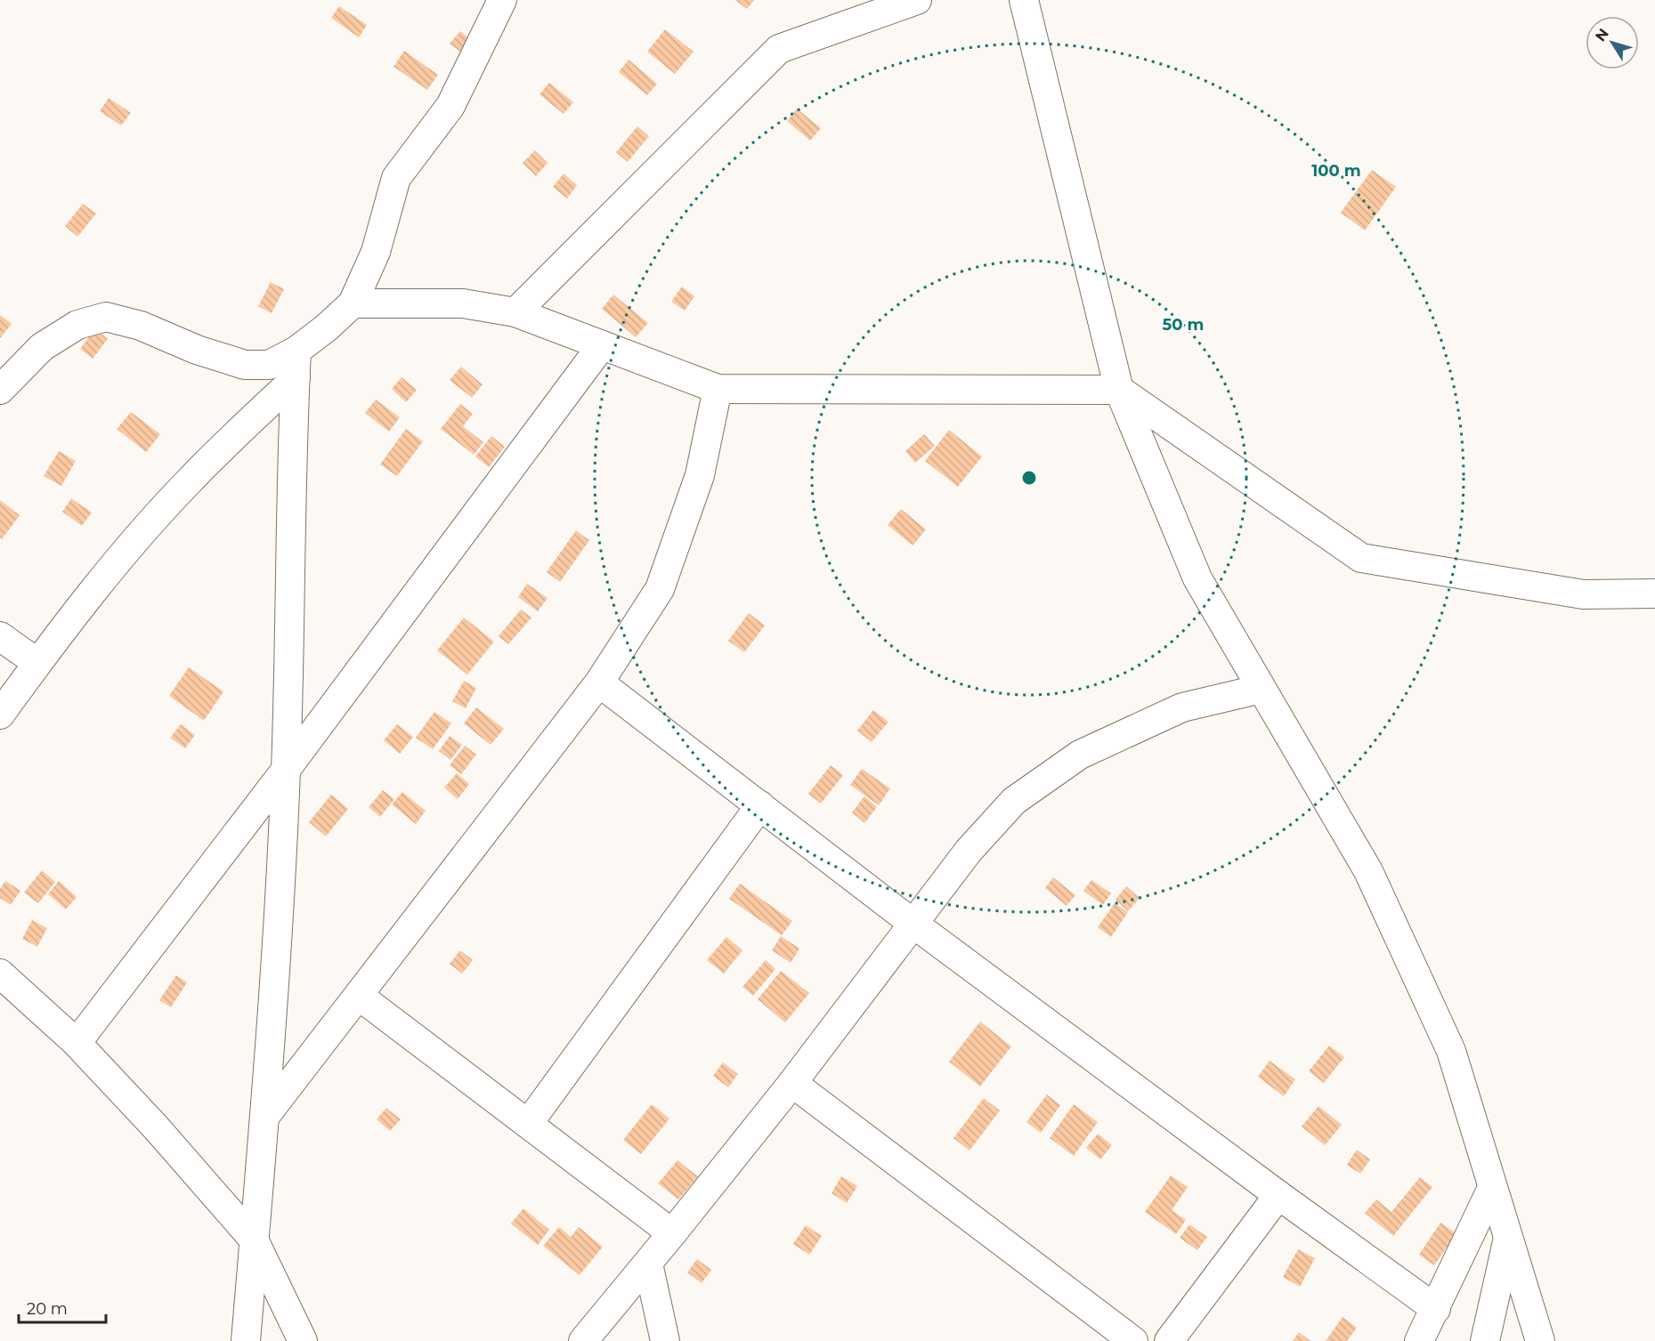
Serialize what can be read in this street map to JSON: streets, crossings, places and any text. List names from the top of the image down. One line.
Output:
{"scale_bar":"20 m","north":"top left","rings":["100 m","50 m"]}
